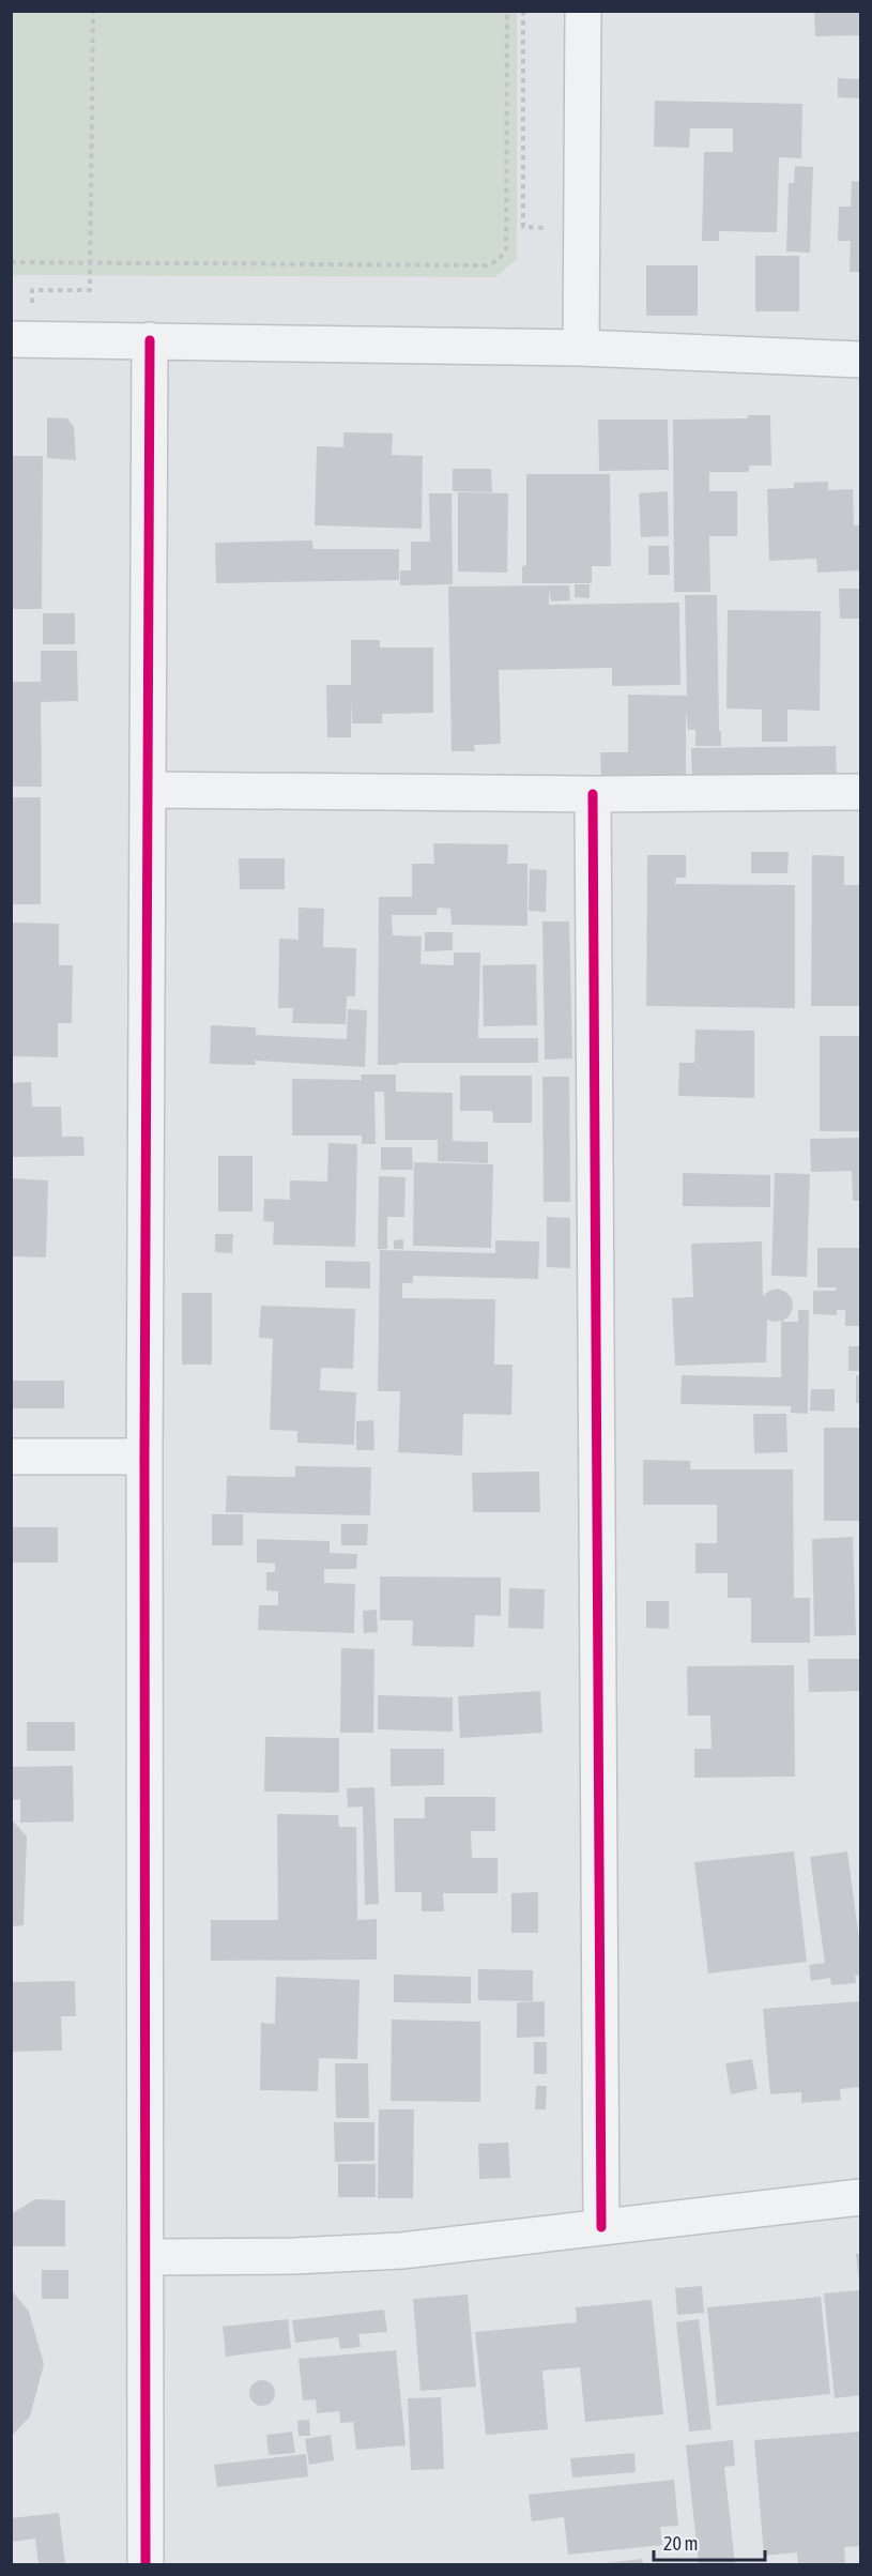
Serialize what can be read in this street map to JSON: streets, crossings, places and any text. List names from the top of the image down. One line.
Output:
{"scale_bar":"20 m"}
